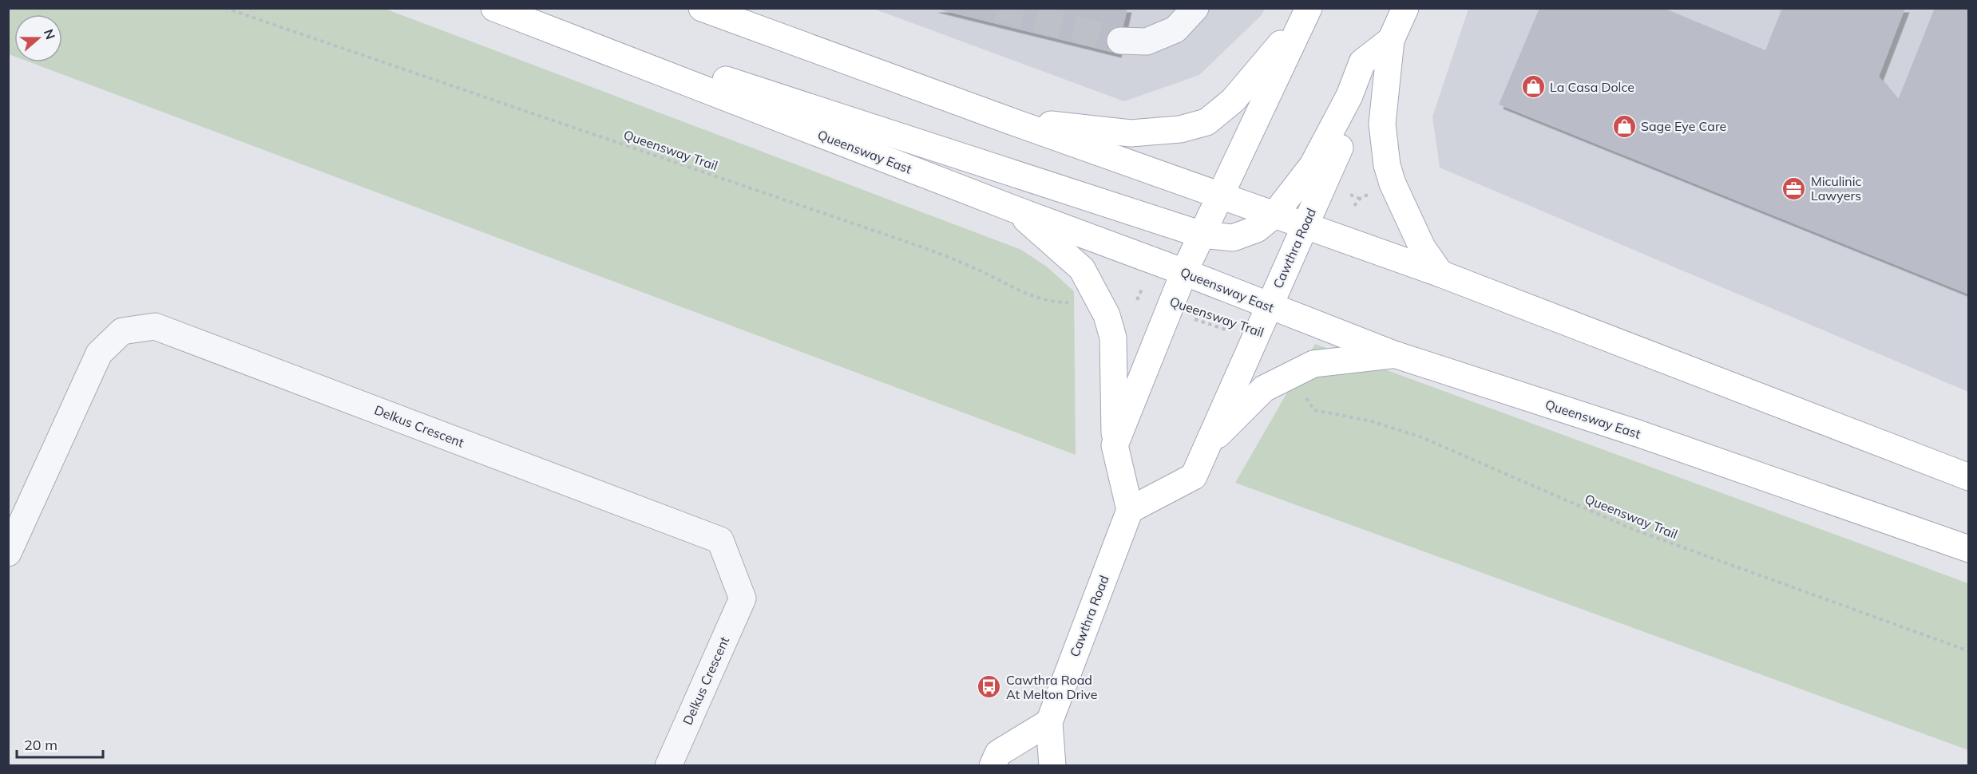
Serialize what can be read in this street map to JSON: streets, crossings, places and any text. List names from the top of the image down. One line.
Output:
{"streets":{"main road":["Queensway East","Cawthra Road"],"street":["Delkus Crescent"],"path":["Queensway Trail"]},"crossings":[["Queensway Trail","Cawthra Road"],["Queensway East","Cawthra Road"]],"places":{"shop":["La Casa Dolce","Sage Eye Care"],"office":["Miculinic Lawyers"],"bus stop":["Cawthra Road At Melton Drive"]},"scale_bar":"20 m","north":"right"}
